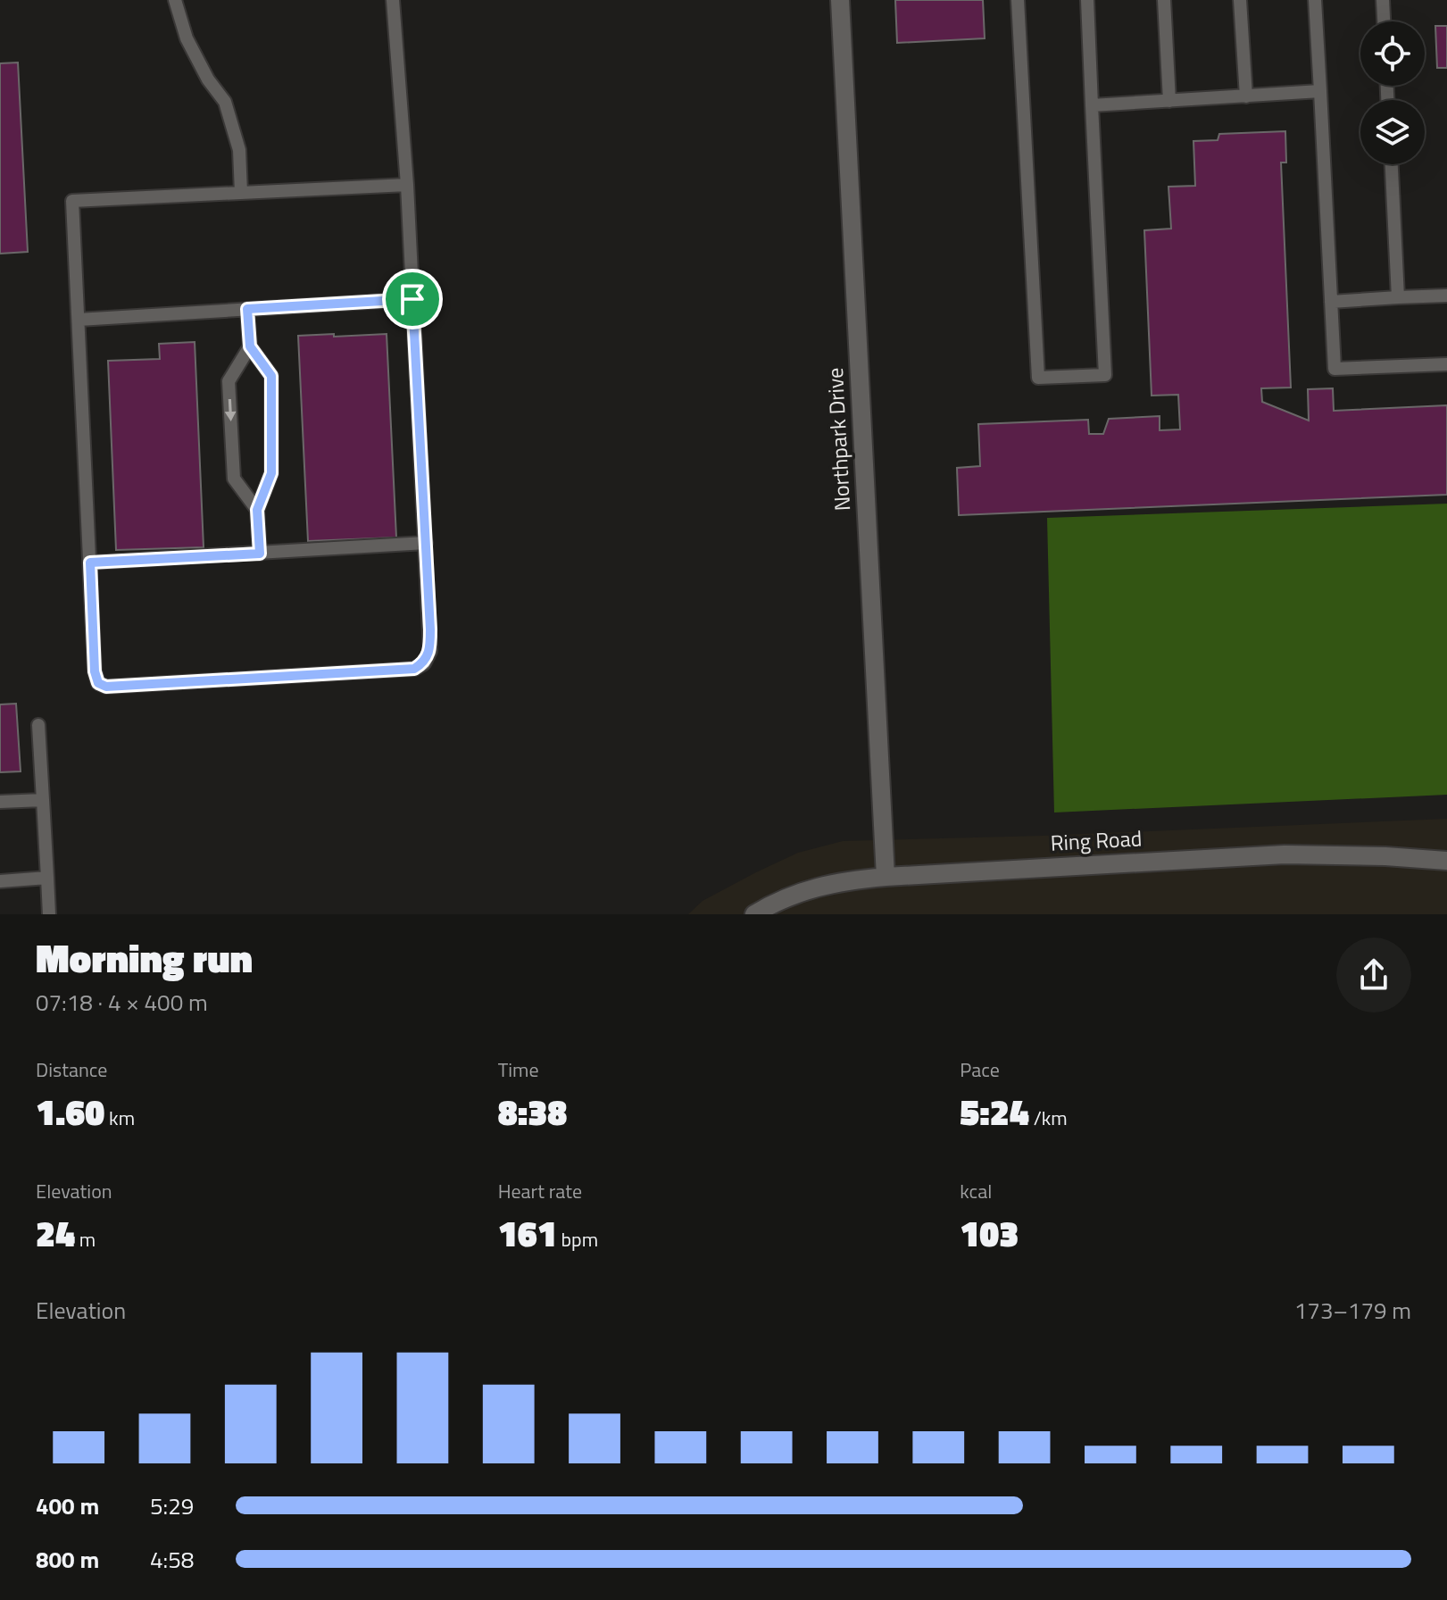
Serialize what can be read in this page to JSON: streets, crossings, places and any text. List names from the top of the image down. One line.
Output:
{"streets":{"street":["Northpark Drive","Ring Road"]},"crossings":[["Northpark Drive","Ring Road"]],"page":{"heading":["Morning run","07:18 · 4 × 400 m"],"stats":[["Distance","1.60 km"],["Time","8:38"],["Pace","5:24 /km"],["Elevation","24 m"],["Heart rate","161 bpm"],["kcal","103"]],"chart":["Elevation","173–179 m"],"list":[{"name":"400 m","note":"5:29"},{"name":"800 m","note":"4:58"}]}}
